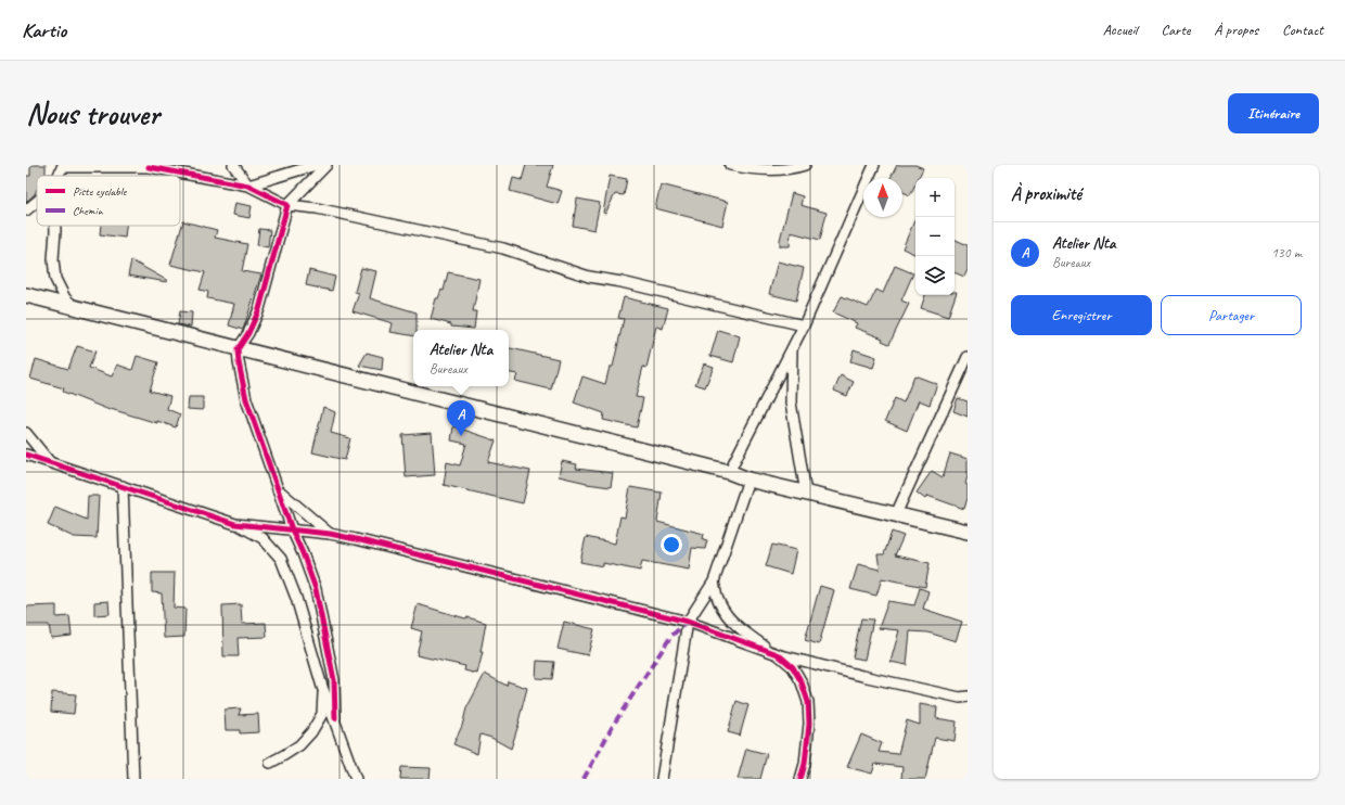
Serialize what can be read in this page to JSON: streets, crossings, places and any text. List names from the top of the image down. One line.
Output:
{"legend":["Piste cyclable","Chemin"],"north":"top","page":{"header":"Kartio","nav":["Accueil","Carte","À propos","Contact"],"buttons":["Itinéraire",["Enregistrer","Partager"]],"title":"Nous trouver","heading":"À proximité","map_buttons":["+","−"],"list":[{"mark":"A","name":"Atelier Nta","note":"Bureaux","value":"130 m"}],"popup":["Atelier Nta","Bureaux"],"pins":"A"}}
